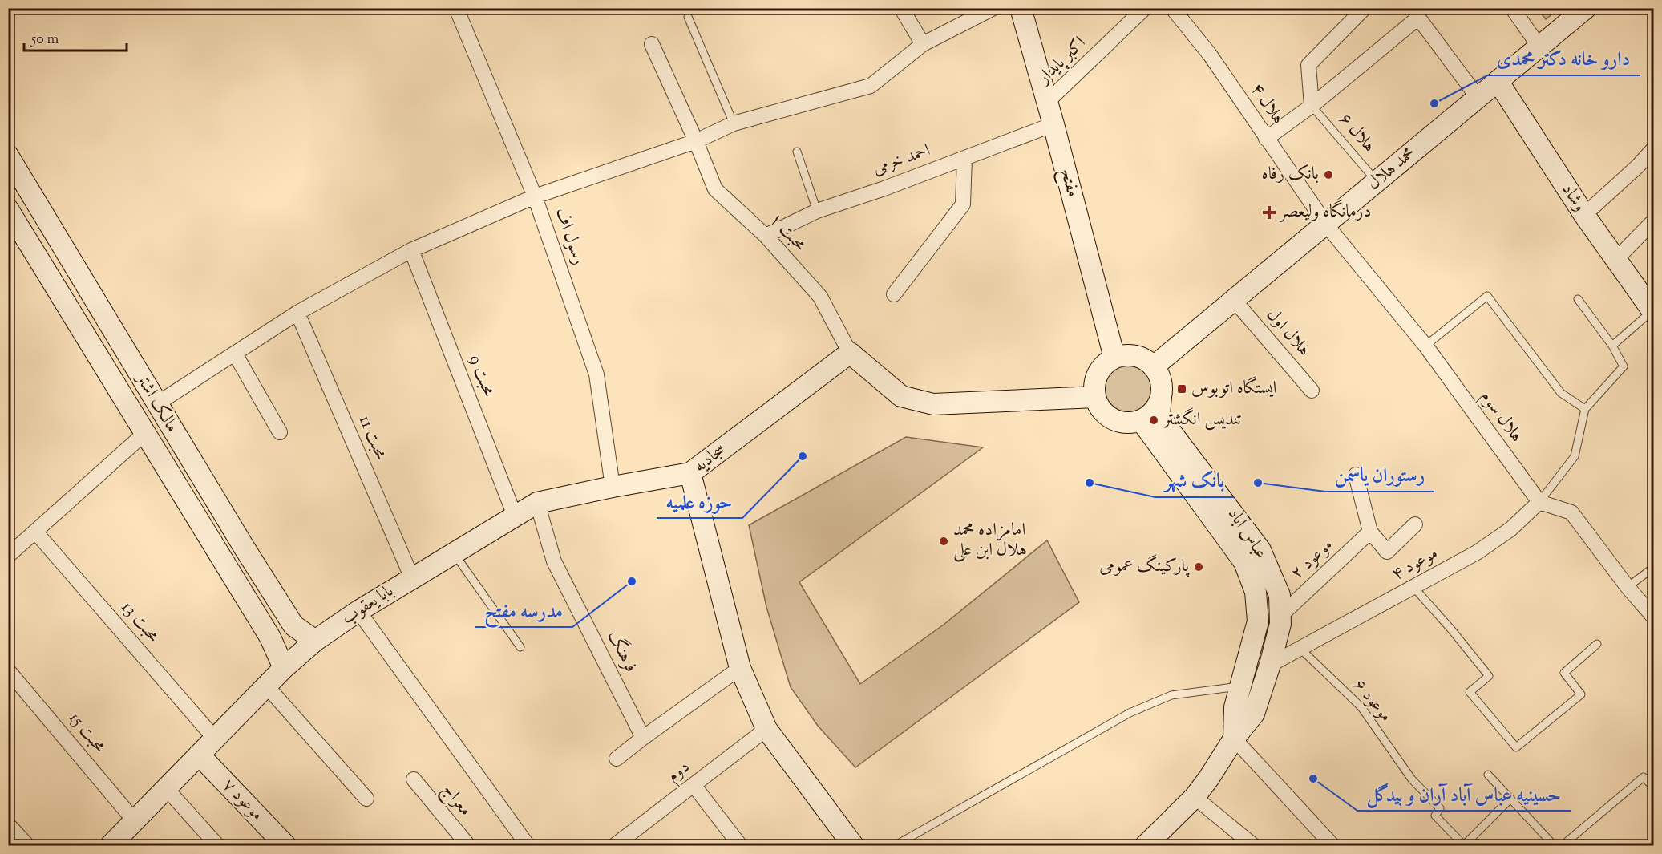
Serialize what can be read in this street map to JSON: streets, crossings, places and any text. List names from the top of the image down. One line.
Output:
{"streets":{"main road":["محمد هلال","مفتح","وشاد","مالک اشتر","سجادیه","عباس آباد","بابا یعقوب","موعود ۷"],"street":["اکبر پایدار","هلال ۴","احمد خرمی","محبت ۱","رسول اف","هلال اول","محبت 9","هلال سوم","محبت 11","موعود ۲","موعود ۴","محبت 13","فرهنگ","محبت 15","دوم","معراج"],"lane":["هلال ۶","موعود ۶"]},"crossings":[["اکبر پایدار","مفتح"],["هلال ۴","محمد هلال"],["هلال ۴","هلال سوم"],["هلال ۶","محمد هلال"],["احمد خرمی","مفتح"],["احمد خرمی","محبت ۱"],["محمد هلال","مفتح"],["محمد هلال","وشاد"],["محمد هلال","هلال اول"],["محمد هلال","هلال سوم"],["محمد هلال","عباس آباد"],["مفتح","عباس آباد"],["محبت ۱","سجادیه"],["رسول اف","بابا یعقوب"],["محبت 9","بابا یعقوب"],["مالک اشتر","بابا یعقوب"],["هلال سوم","موعود ۴"],["محبت 11","بابا یعقوب"],["سجادیه","بابا یعقوب"],["سجادیه","دوم"],["عباس آباد","موعود ۲"],["عباس آباد","موعود ۴"],["موعود ۴","موعود ۶"],["بابا یعقوب","محبت 13"],["بابا یعقوب","فرهنگ"],["بابا یعقوب","محبت 15"],["بابا یعقوب","موعود ۷"]],"places":{"other":["دارو خانه دکتر محمدی","بانک رفاه","تندیس انگشتر","حوزه علمیه","بانک شهر","رستوران یاسمن","امامزاده محمد هلال ابن علی","پارکینگ عمومی","مدرسه مفتح","حسینیه عباس آباد آران و بیدگل"],"health":["درمانگاه ولیعصر"],"transit":["ایستگاه اتوبوس"]},"scale_bar":"50 m"}
